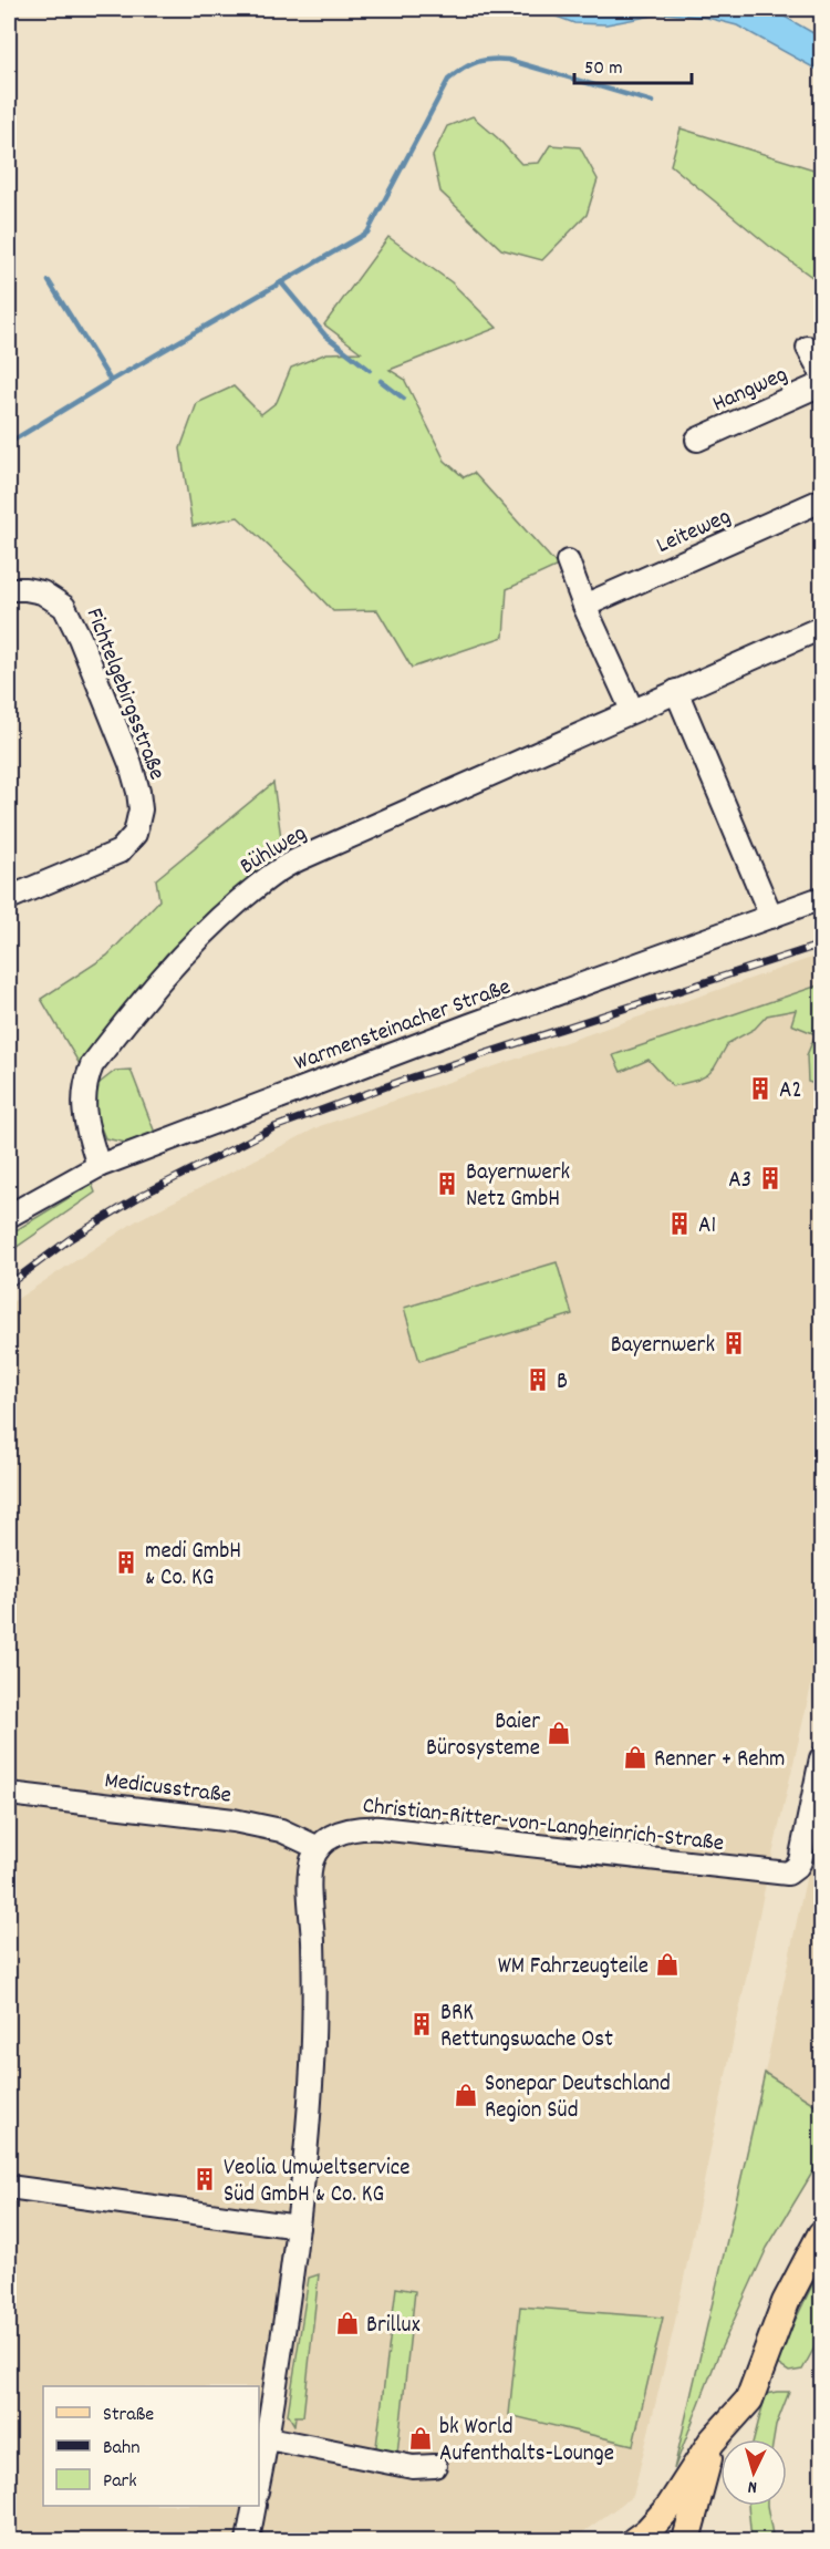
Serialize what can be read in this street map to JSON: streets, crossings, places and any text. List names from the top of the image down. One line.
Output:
{"streets":{"street":["Hangweg","Leiteweg","Fichtelgebirgsstraße","Bühlweg","Warmensteinacher Straße","Medicusstraße","Christian-Ritter-von-Langheinrich-Straße"]},"crossings":[["Bühlweg","Warmensteinacher Straße"],["Medicusstraße","Christian-Ritter-von-Langheinrich-Straße"]],"places":{"building":["A2","A3","Bayernwerk Netz GmbH","A1","Bayernwerk","B","medi GmbH & Co. KG","BRK Rettungswache Ost","Veolia Umweltservice Süd GmbH & Co. KG"],"shop":["Baier Bürosysteme","Renner + Rehm","WM Fahrzeugteile","Sonepar Deutschland Region Süd","Brillux","bk World Aufenthalts-Lounge"]},"legend":["Straße","Bahn","Park"],"scale_bar":"50 m","north":"bottom"}
